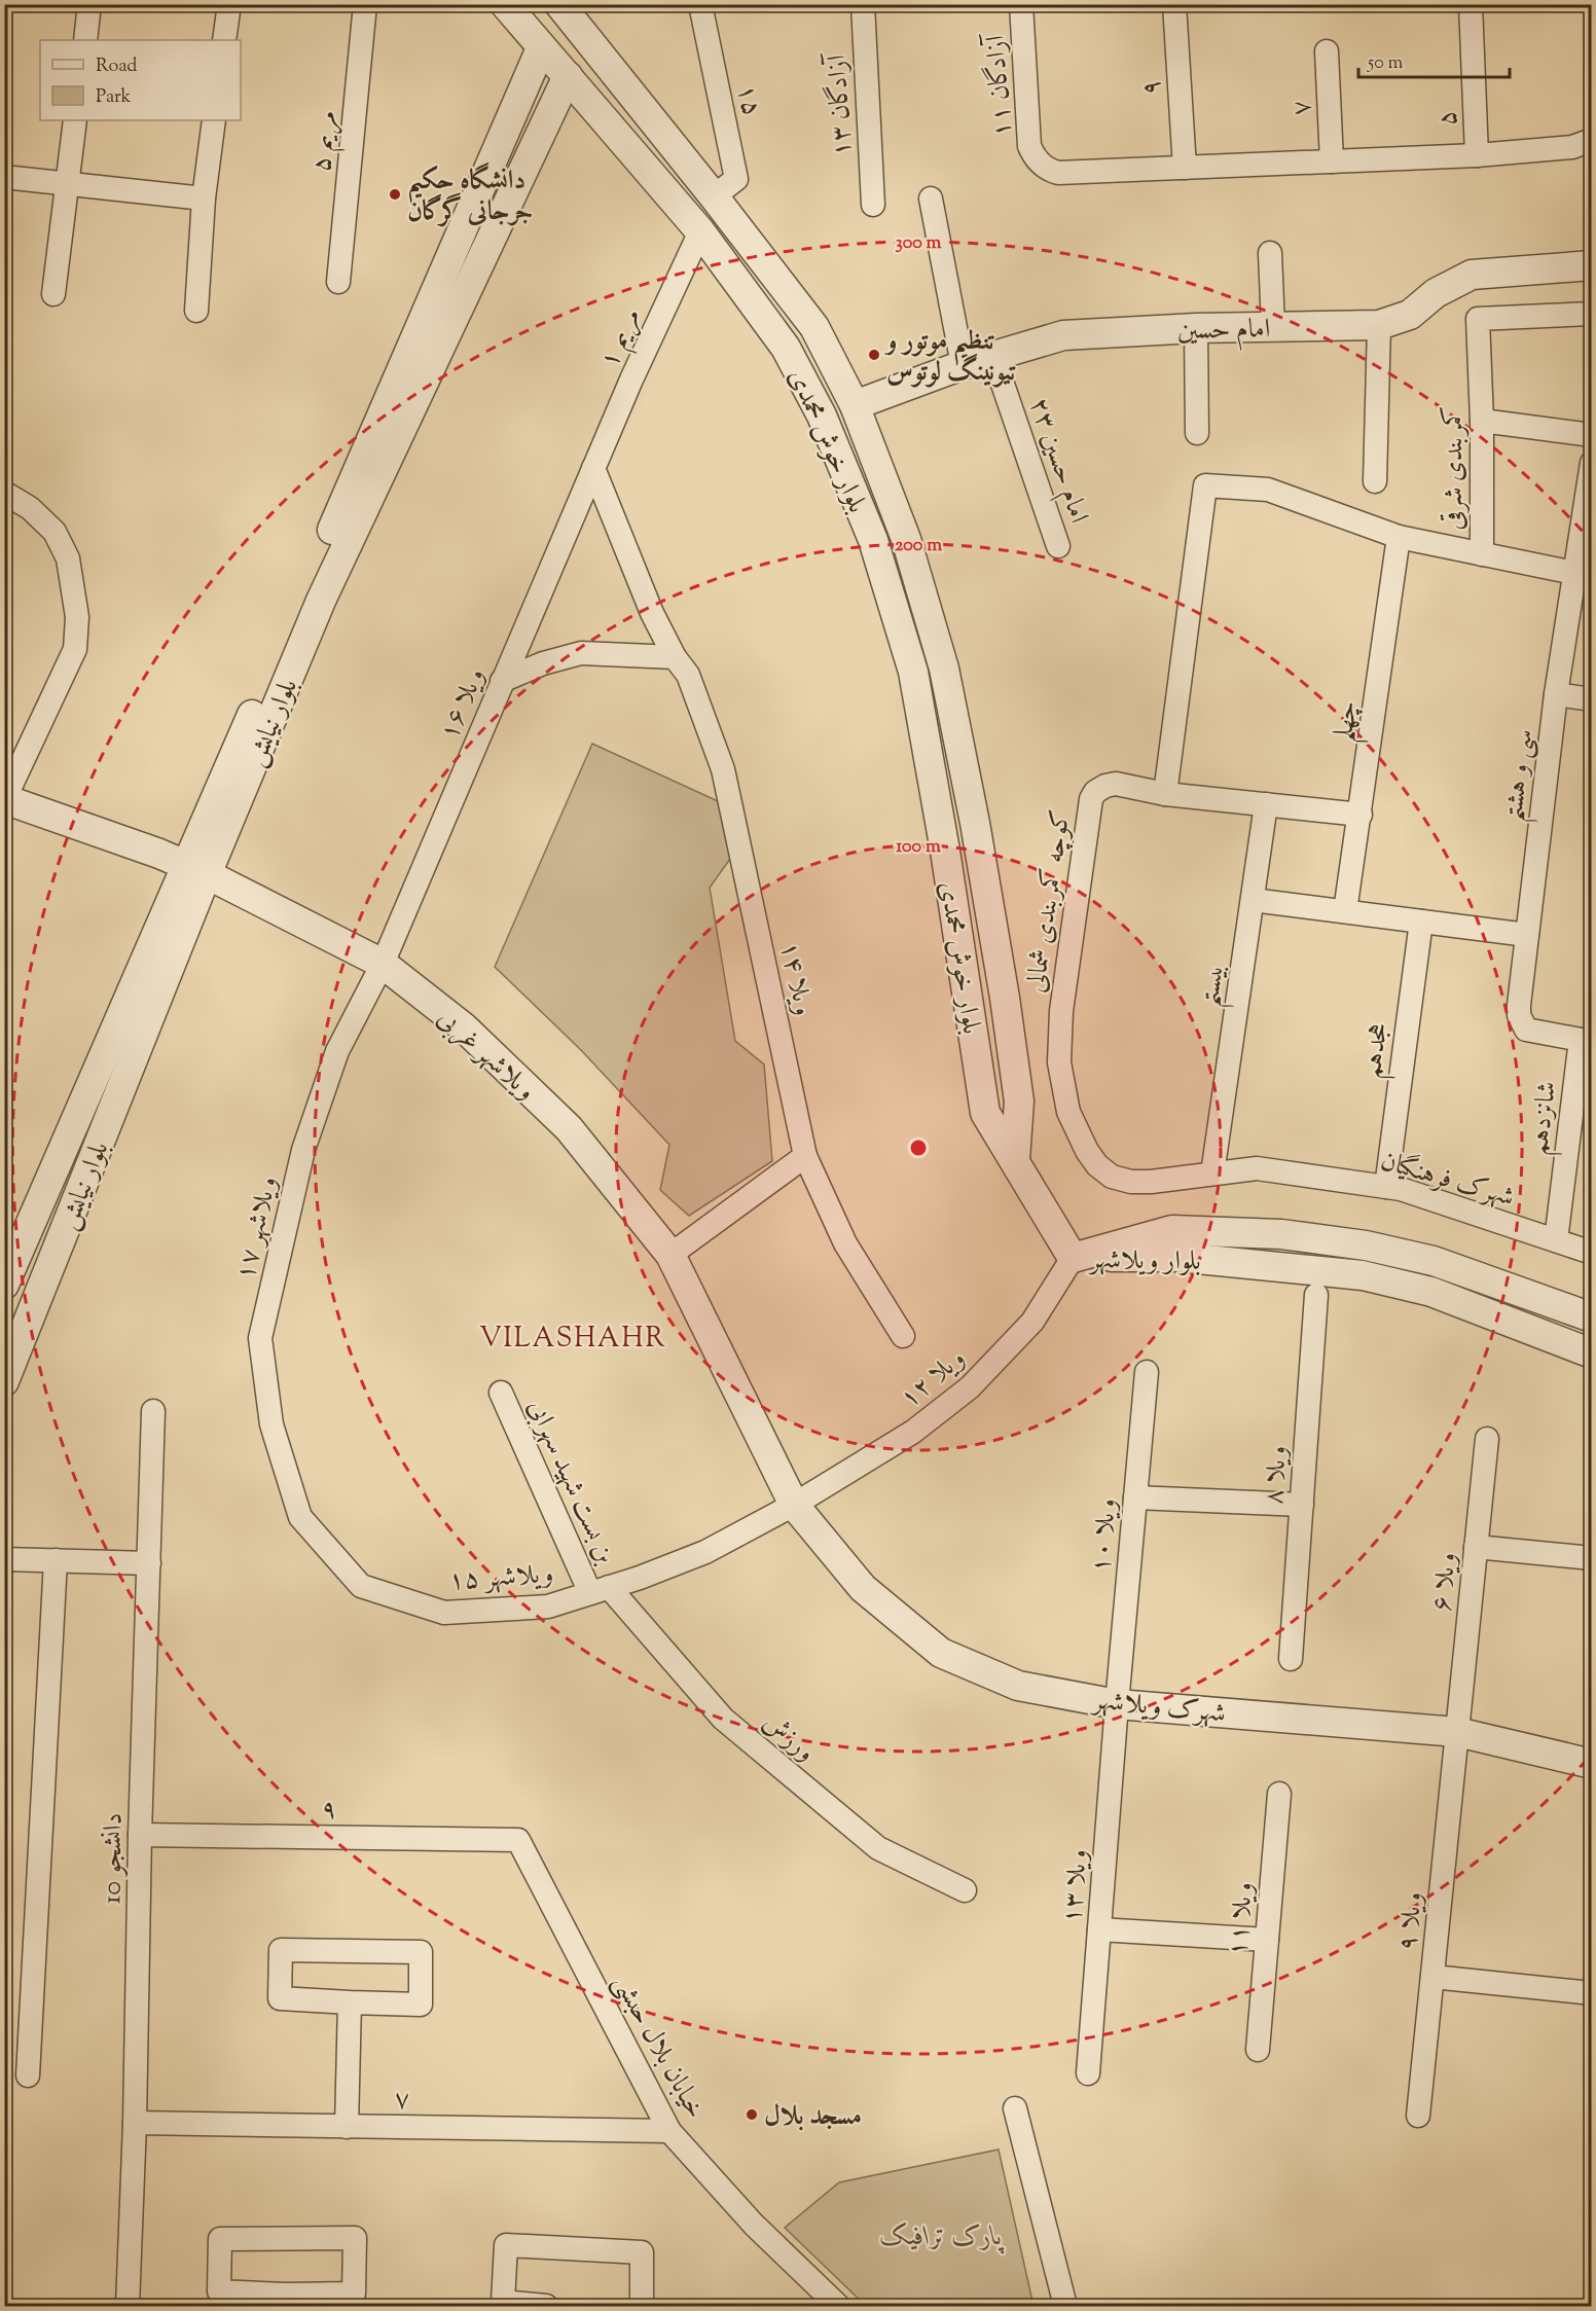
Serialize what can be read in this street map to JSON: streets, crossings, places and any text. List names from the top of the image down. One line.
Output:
{"streets":{"street":["آزادگان ۱۱","۹","۱۵","آزادگان ۱۳","۷","۵","۵ مریم","امام حسین","۱ مریم","بلوار خوش محمدی","امام حسین ۲۳","کمربندی شرقی","۱۶ ویلا","چهلم","بلوار نیایش","سی و هشتم","کوچه کمربندی شمالی","۱۴ ویلا","بیستم","هجدهم","ویلاشهر غربی","شانزدهم","شهرک فرهنگیان","ویلاشهر ۱۷","بلوار ویلاشهر","ویلا ۱۲","ویلا ۸","بن بست شهید سهرابی","۱۰ ویلا","ویلاشهر ۱۵","۶ ویلا","شهرک ویلاشهر","ورزش","دانشجو 10","۱۳ ویلا","۱۱ ویلا","۹ ویلا","خیابان بلال حبشی"]},"crossings":[["آزادگان ۱۱","۹"],["۹","دانشجو 10"],["۹","خیابان بلال حبشی"],["۱۵","بلوار خوش محمدی"],["۷","دانشجو 10"],["۷","خیابان بلال حبشی"],["امام حسین","بلوار خوش محمدی"],["امام حسین","امام حسین ۲۳"],["۱ مریم","بلوار خوش محمدی"],["۱ مریم","۱۶ ویلا"],["۱ مریم","۱۴ ویلا"],["بلوار خوش محمدی","بلوار نیایش"],["کمربندی شرقی","چهلم"],["کمربندی شرقی","کوچه کمربندی شمالی"],["۱۶ ویلا","۱۴ ویلا"],["۱۶ ویلا","ویلاشهر غربی"],["۱۶ ویلا","ویلاشهر ۱۷"],["بلوار نیایش","ویلاشهر غربی"],["سی و هشتم","شانزدهم"],["کوچه کمربندی شمالی","بیستم"],["کوچه کمربندی شمالی","شهرک فرهنگیان"],["بیستم","شهرک فرهنگیان"],["هجدهم","شهرک فرهنگیان"],["ویلاشهر غربی","ویلاشهر ۱۷"],["ویلاشهر غربی","ویلا ۱۲"],["ویلاشهر غربی","ویلاشهر ۱۵"],["ویلاشهر غربی","شهرک ویلاشهر"],["شانزدهم","شهرک فرهنگیان"],["ویلاشهر ۱۷","ویلاشهر ۱۵"],["بلوار ویلاشهر","ویلا ۱۲"],["ویلا ۱۲","ویلاشهر ۱۵"],["ویلا ۱۲","شهرک ویلاشهر"],["بن بست شهید سهرابی","ویلاشهر ۱۵"],["بن بست شهید سهرابی","ورزش"],["۱۰ ویلا","شهرک ویلاشهر"],["۱۰ ویلا","۱۳ ویلا"],["ویلاشهر ۱۵","شهرک ویلاشهر"],["ویلاشهر ۱۵","ورزش"],["۶ ویلا","شهرک ویلاشهر"],["۶ ویلا","۹ ویلا"],["شهرک ویلاشهر","۱۳ ویلا"],["شهرک ویلاشهر","۹ ویلا"]],"districts":["VILASHAHR"],"parks":["پارک ترافیک"],"places":["دانشگاه حکیم جرجانی گرگان","تنظیم موتور و تیونینگ لوتوس","مسجد بلال"],"legend":["Road","Park"],"scale_bar":"50 m","rings":["300 m","200 m","100 m"]}
